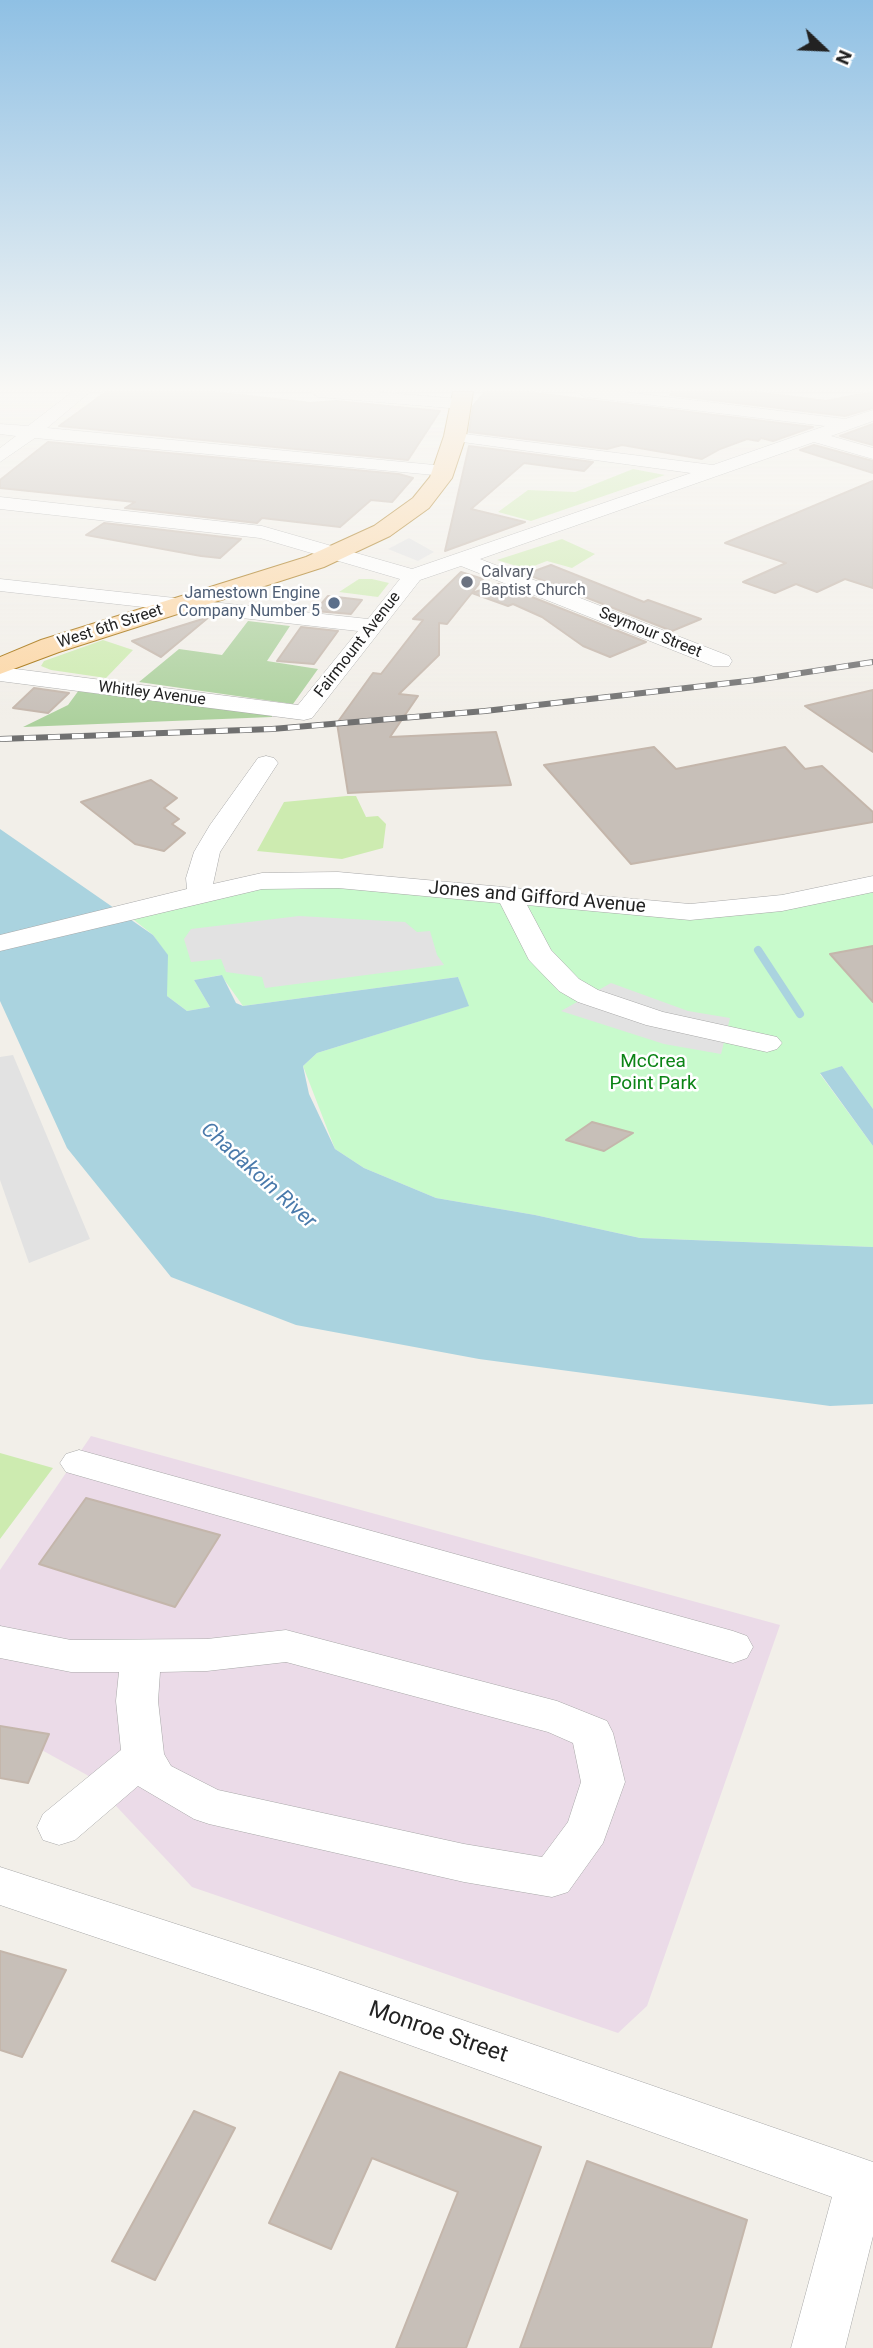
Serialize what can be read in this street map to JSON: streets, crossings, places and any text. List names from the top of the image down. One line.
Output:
{"streets":{"main road":["West 6th Street"],"street":["Seymour Street","Fairmount Avenue","Whitley Avenue","Jones and Gifford Avenue","Monroe Street"]},"crossings":[["West 6th Street","Fairmount Avenue"],["Fairmount Avenue","Whitley Avenue"]],"water":["Chadakoin River"],"parks":["McCrea Point Park"],"places":["Calvary Baptist Church","Jamestown Engine Company Number 5"],"north":"bottom right"}
